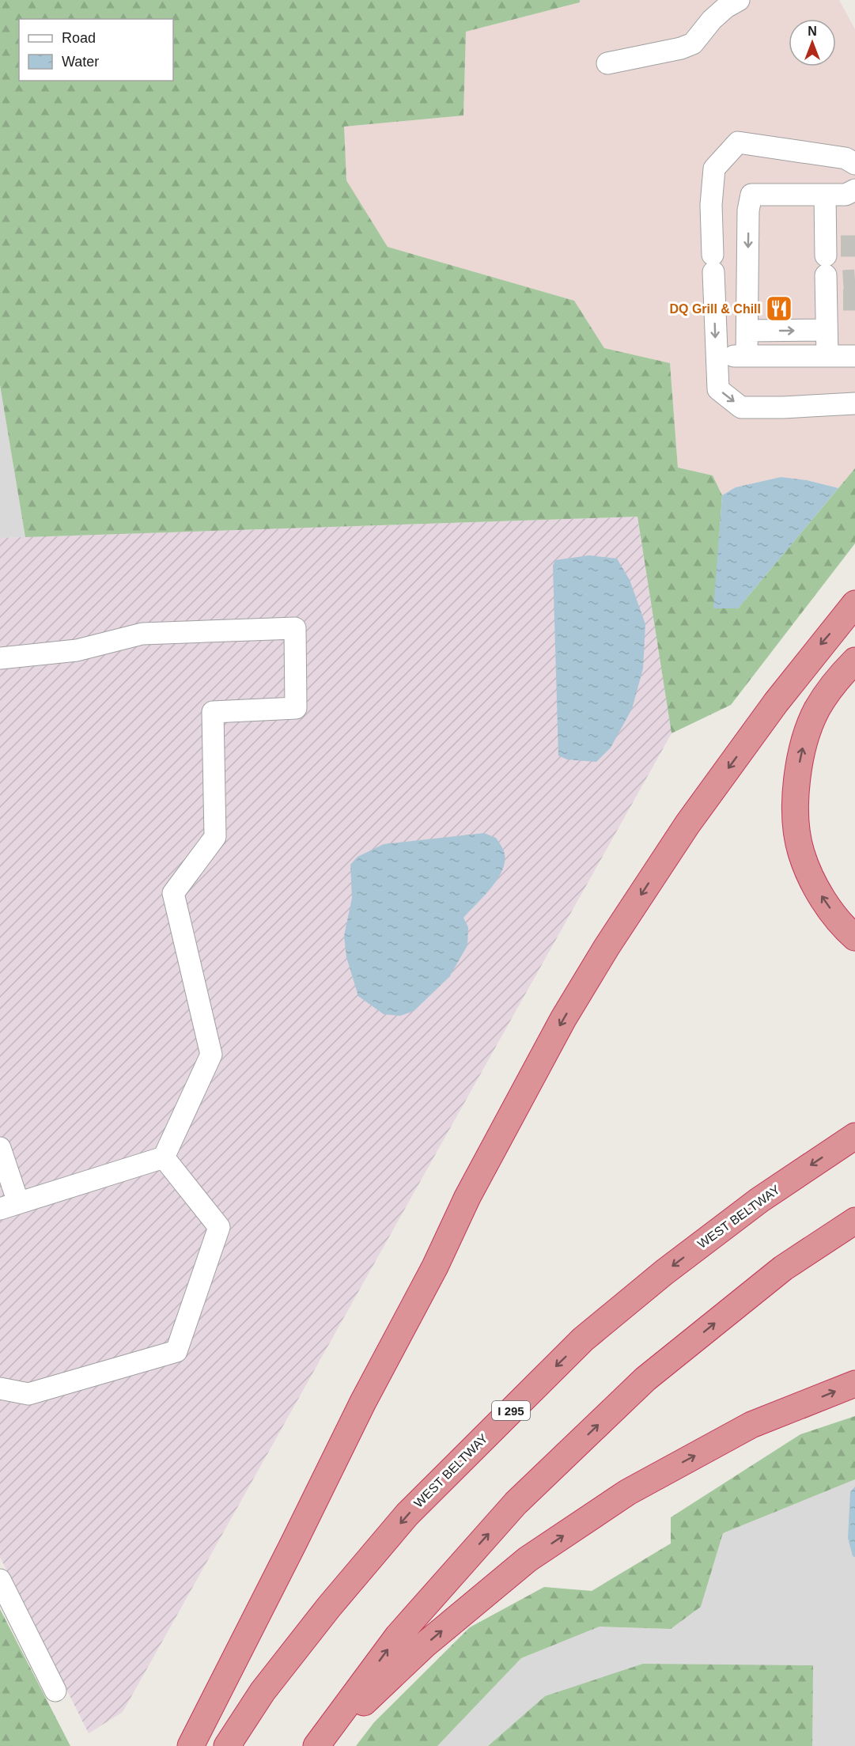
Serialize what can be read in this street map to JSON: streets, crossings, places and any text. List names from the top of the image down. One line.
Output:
{"streets":{"highway":["WEST BELTWAY","I 295"]},"places":{"restaurant":["DQ Grill & Chill"]},"legend":["Road","Water"],"north":"top"}
